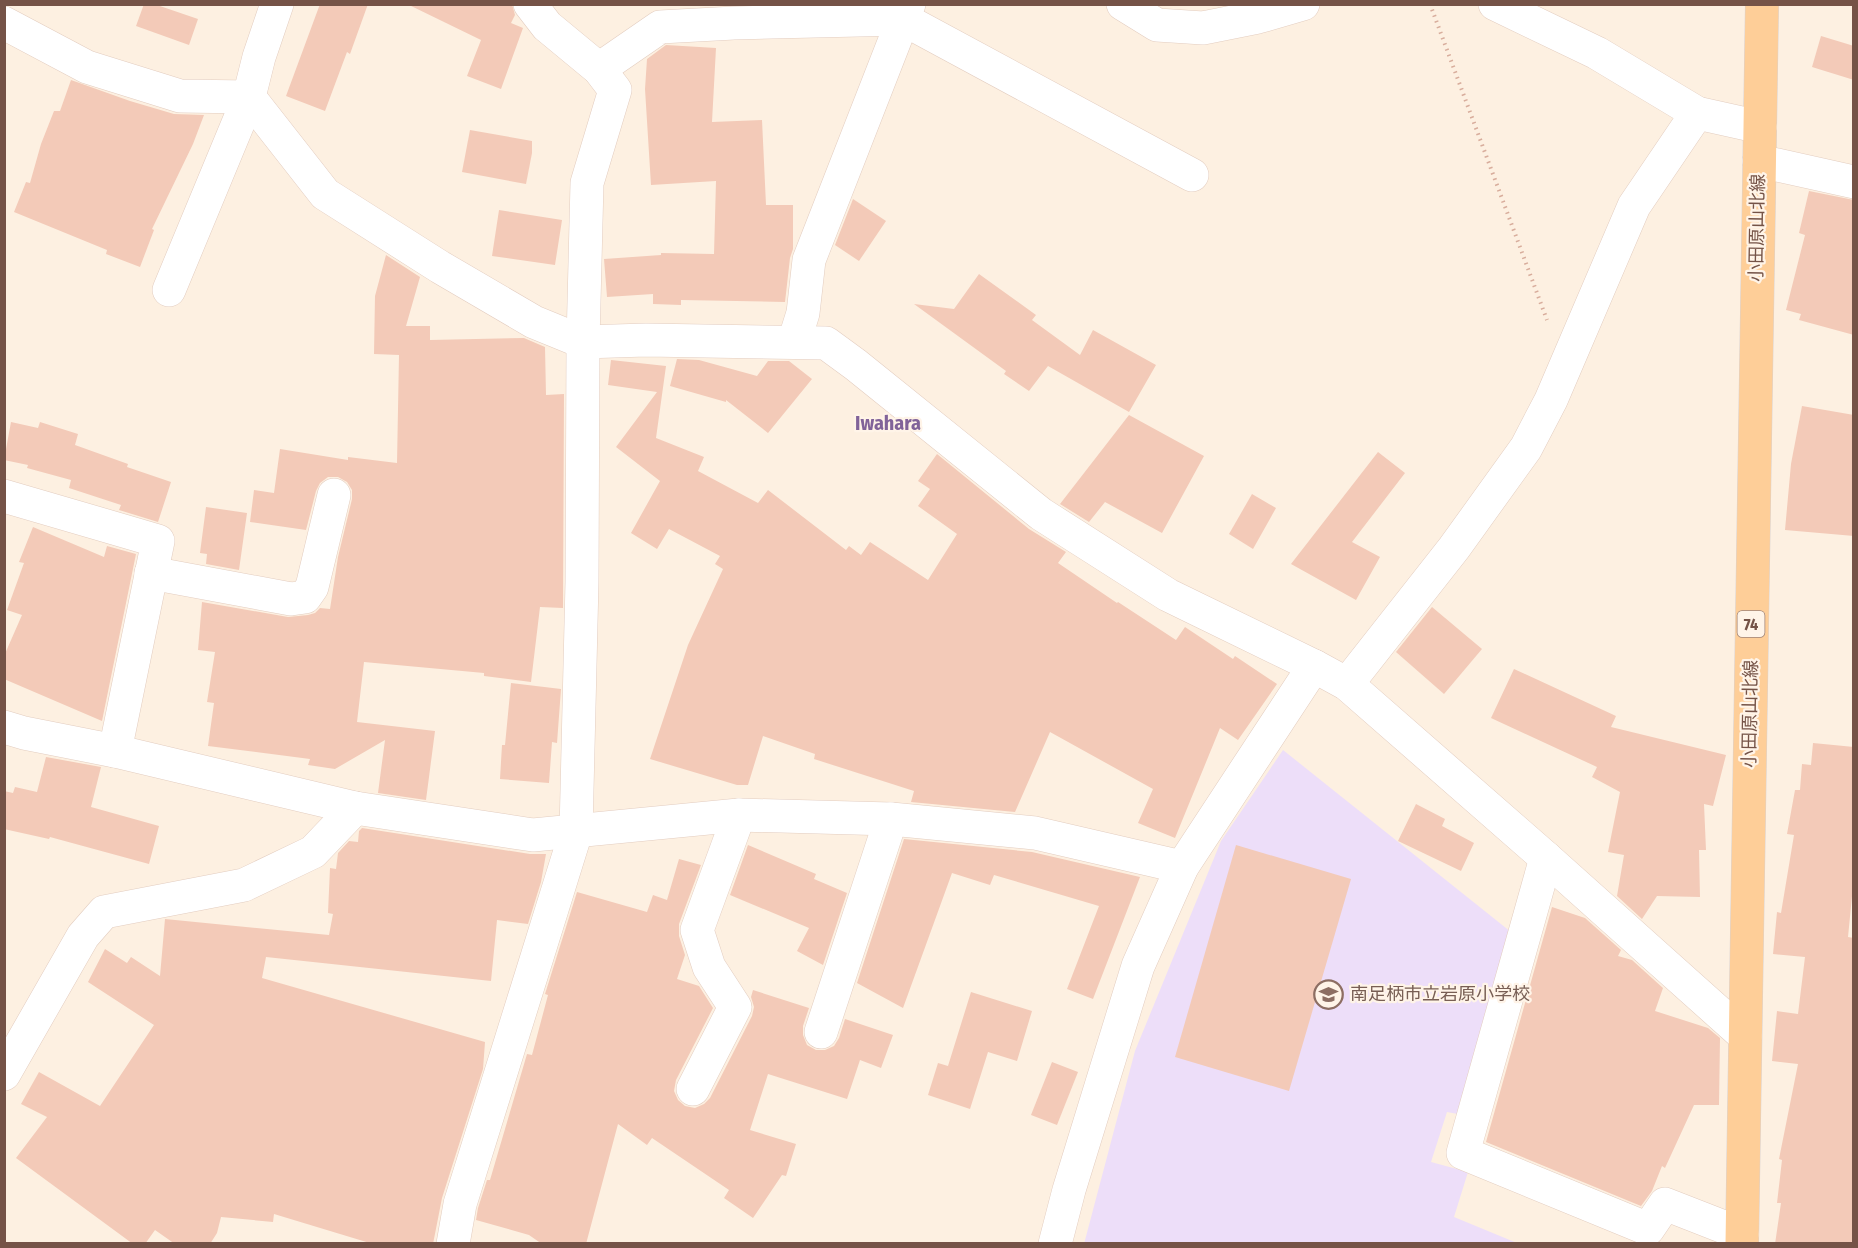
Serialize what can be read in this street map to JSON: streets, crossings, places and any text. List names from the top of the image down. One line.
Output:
{"streets":{"main road":["小田原山北線","74"]},"districts":["Iwahara"],"places":{"school or university":["南足柄市立岩原小学校"]}}
